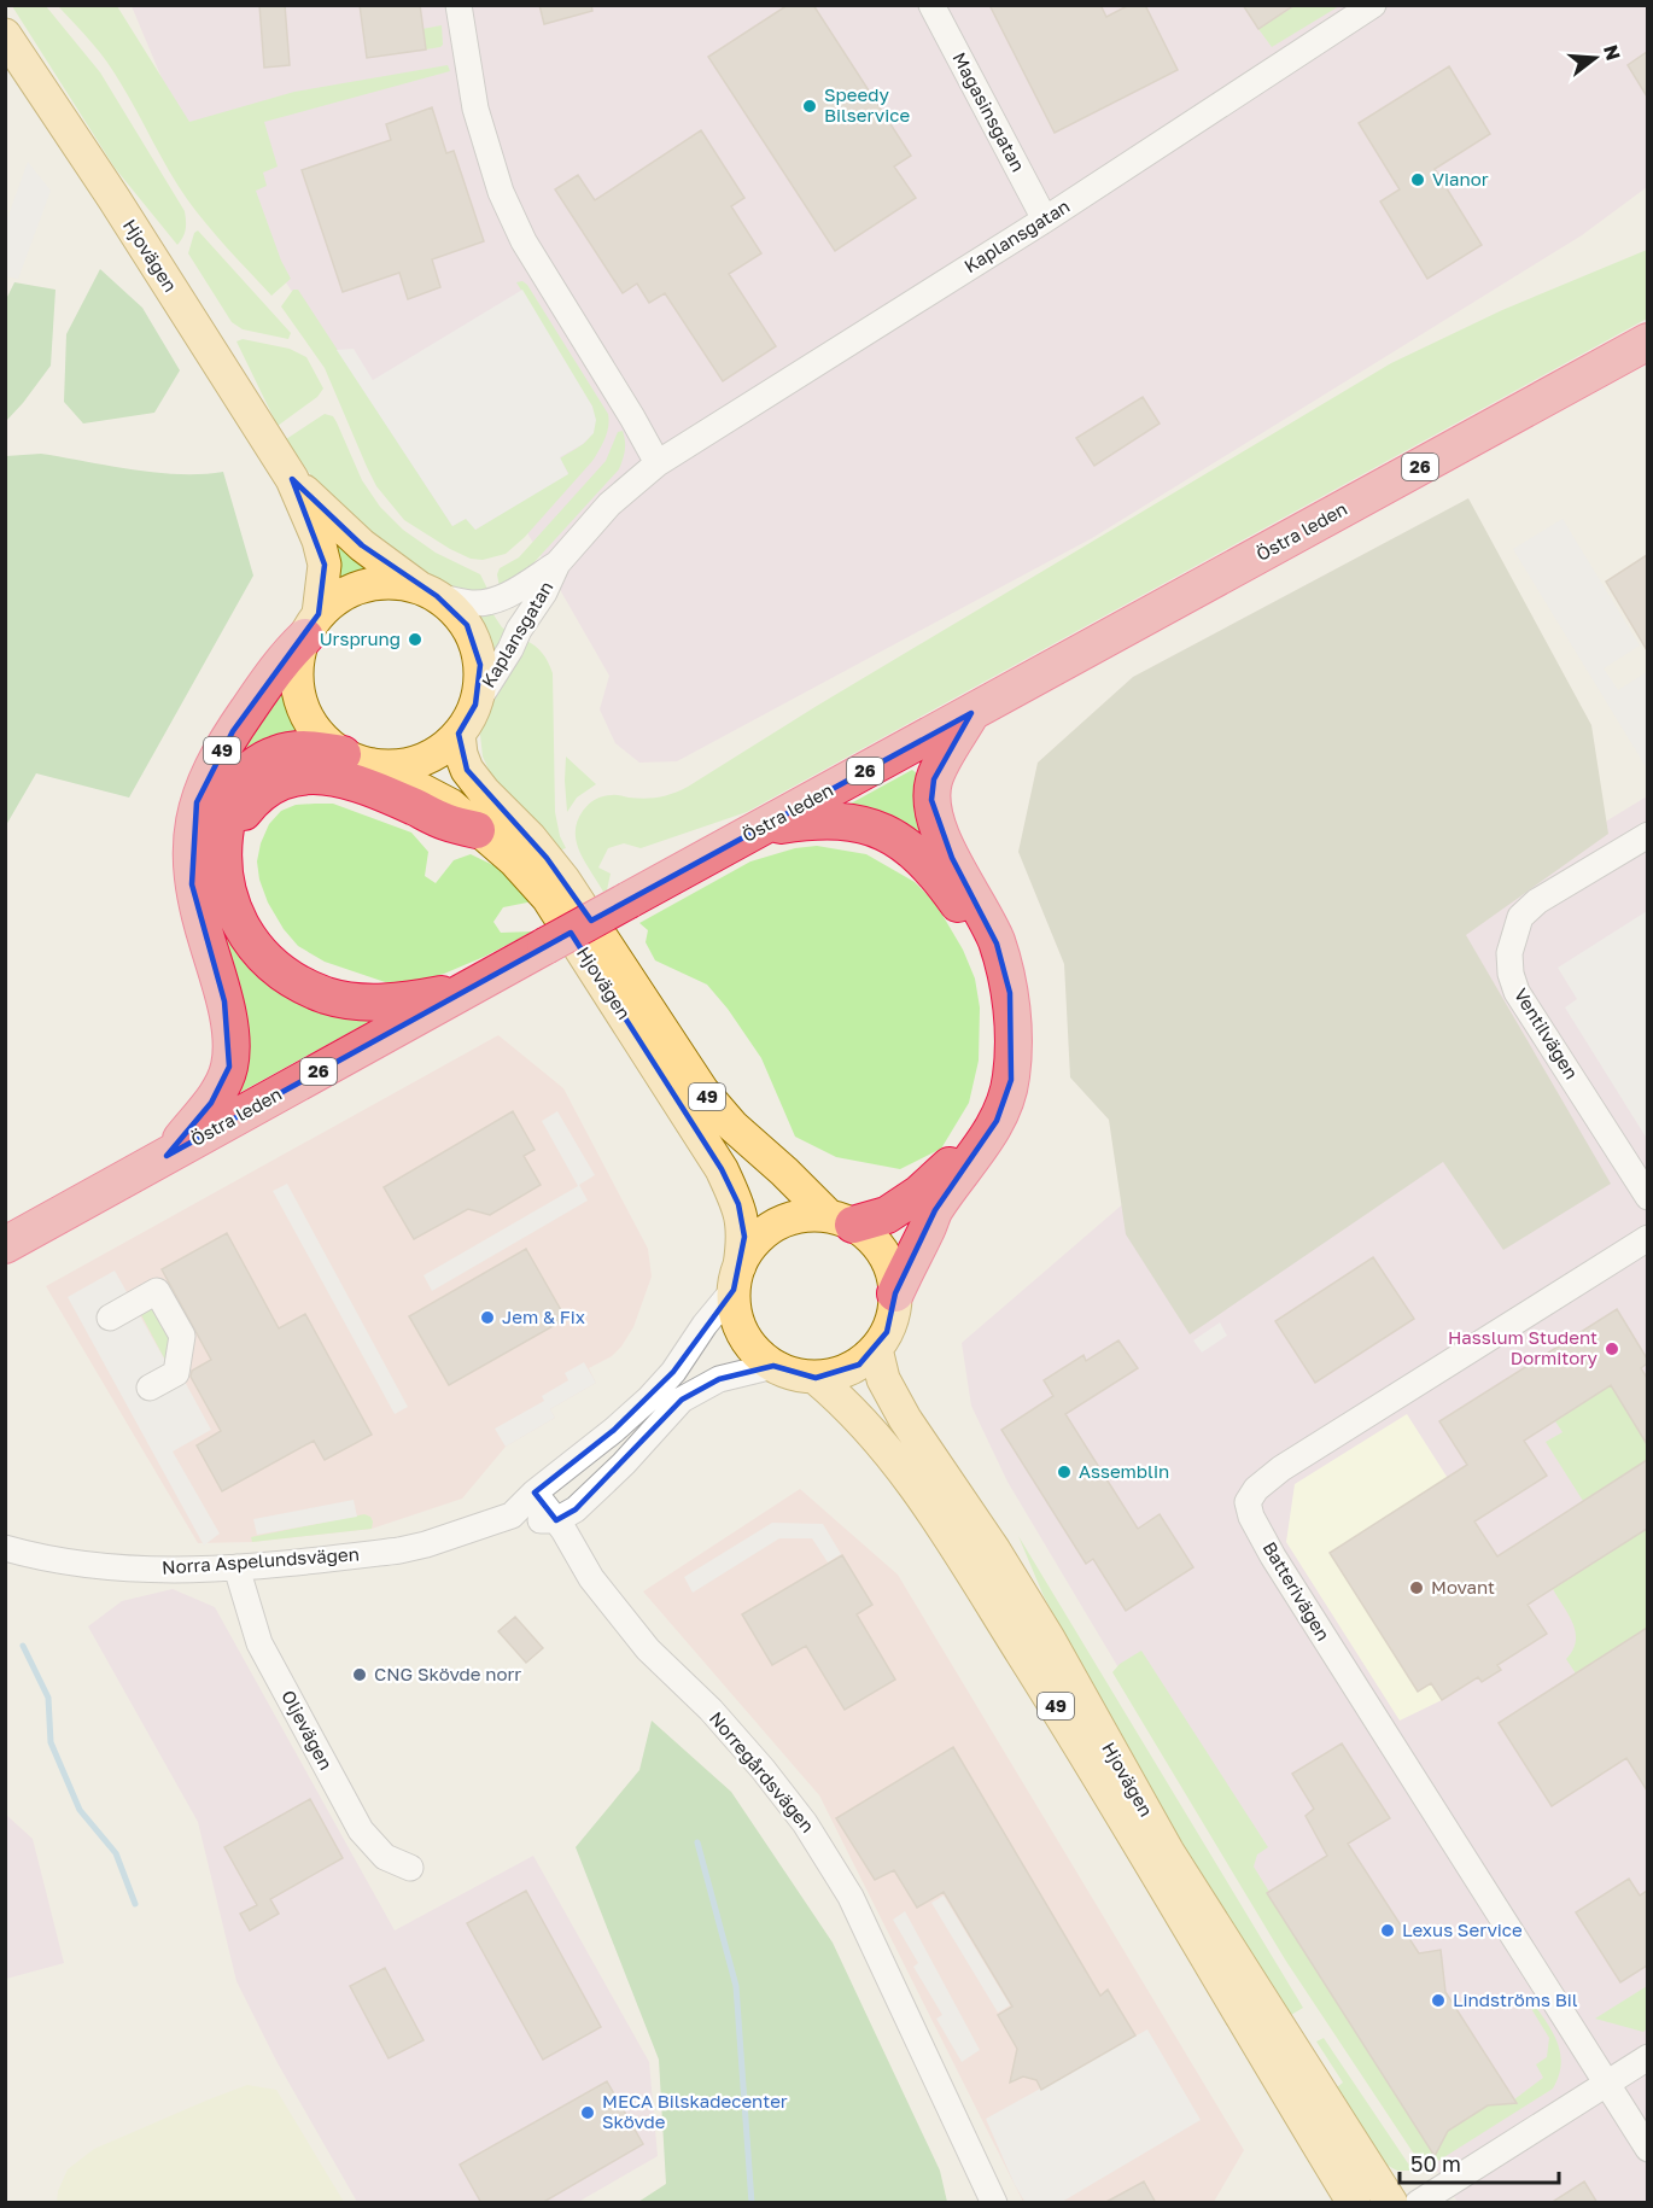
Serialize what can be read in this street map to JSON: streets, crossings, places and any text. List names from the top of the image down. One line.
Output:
{"streets":{"highway":["26","Östra leden","49"],"main road":["Hjovägen"],"street":["Magasinsgatan","Kaplansgatan","Ventilvägen","Norra Aspelundsvägen","Batterivägen","Oljevägen","Norregårdsvägen"]},"crossings":[["Magasinsgatan","Kaplansgatan"],["Kaplansgatan","Hjovägen"],["Kaplansgatan","49"],["Hjovägen","49"],["Hjovägen","Norra Aspelundsvägen"],["Östra leden","49"],["49","Norra Aspelundsvägen"],["Norra Aspelundsvägen","Oljevägen"],["Norra Aspelundsvägen","Norregårdsvägen"]],"places":["Speedy Bilservice","Vianor","Ursprung","Jem & Fix","Hasslum Student Dormitory","Assemblin","Movant","CNG Skövde norr","Lexus Service","Lindströms Bil","MECA Bilskadecenter Skövde"],"scale_bar":"50 m","north":"right"}
